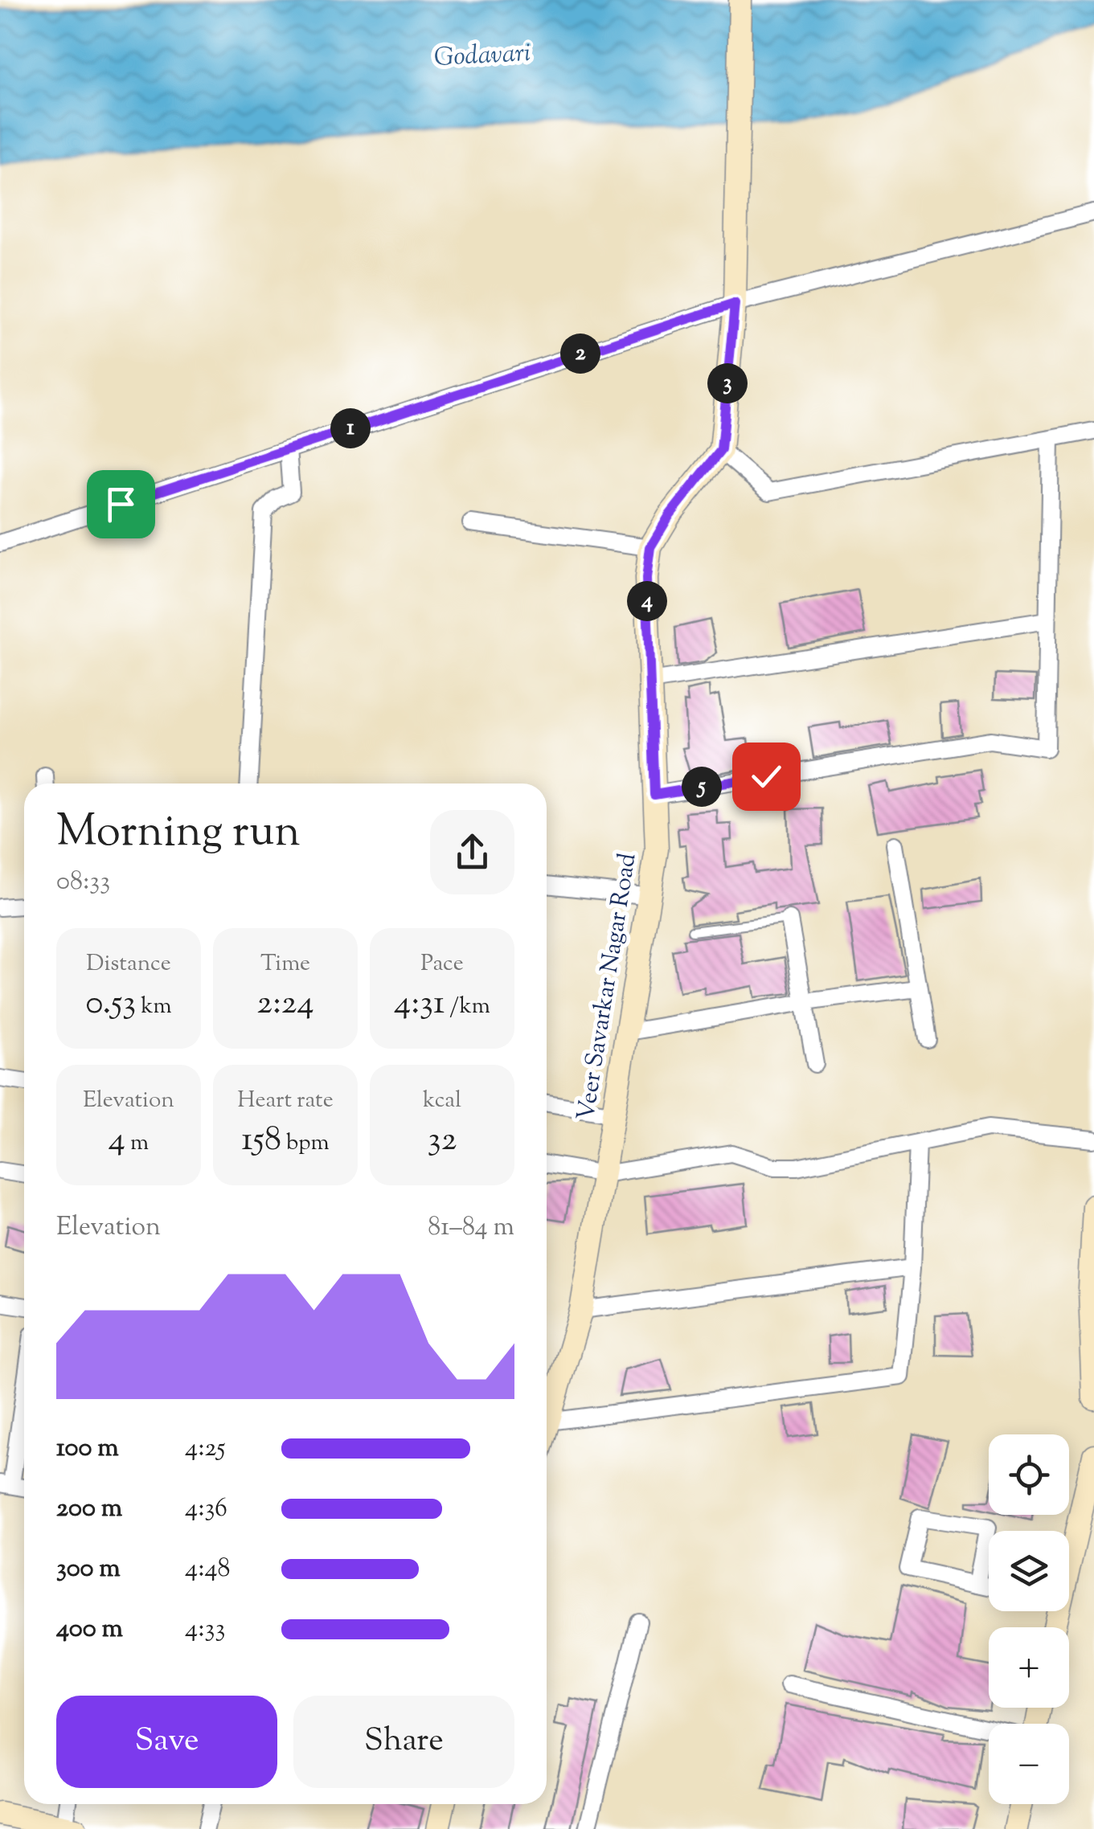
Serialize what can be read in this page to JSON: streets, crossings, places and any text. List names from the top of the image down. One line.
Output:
{"streets":{"street":["Veer Savarkar Nagar Road"]},"water":["Godavari"],"page":{"pins":["2","3","1","4","5"],"heading":["Morning run","08:33"],"stats":[["Distance","0.53 km"],["Time","2:24"],["Pace","4:31 /km"],["Elevation","4 m"],["Heart rate","158 bpm"],["kcal","32"]],"chart":["Elevation","81–84 m"],"list":[{"name":"100 m","note":"4:25"},{"name":"200 m","note":"4:36"},{"name":"300 m","note":"4:48"},{"name":"400 m","note":"4:33"}],"map_buttons":["+","−"],"buttons":["Save","Share"]}}
